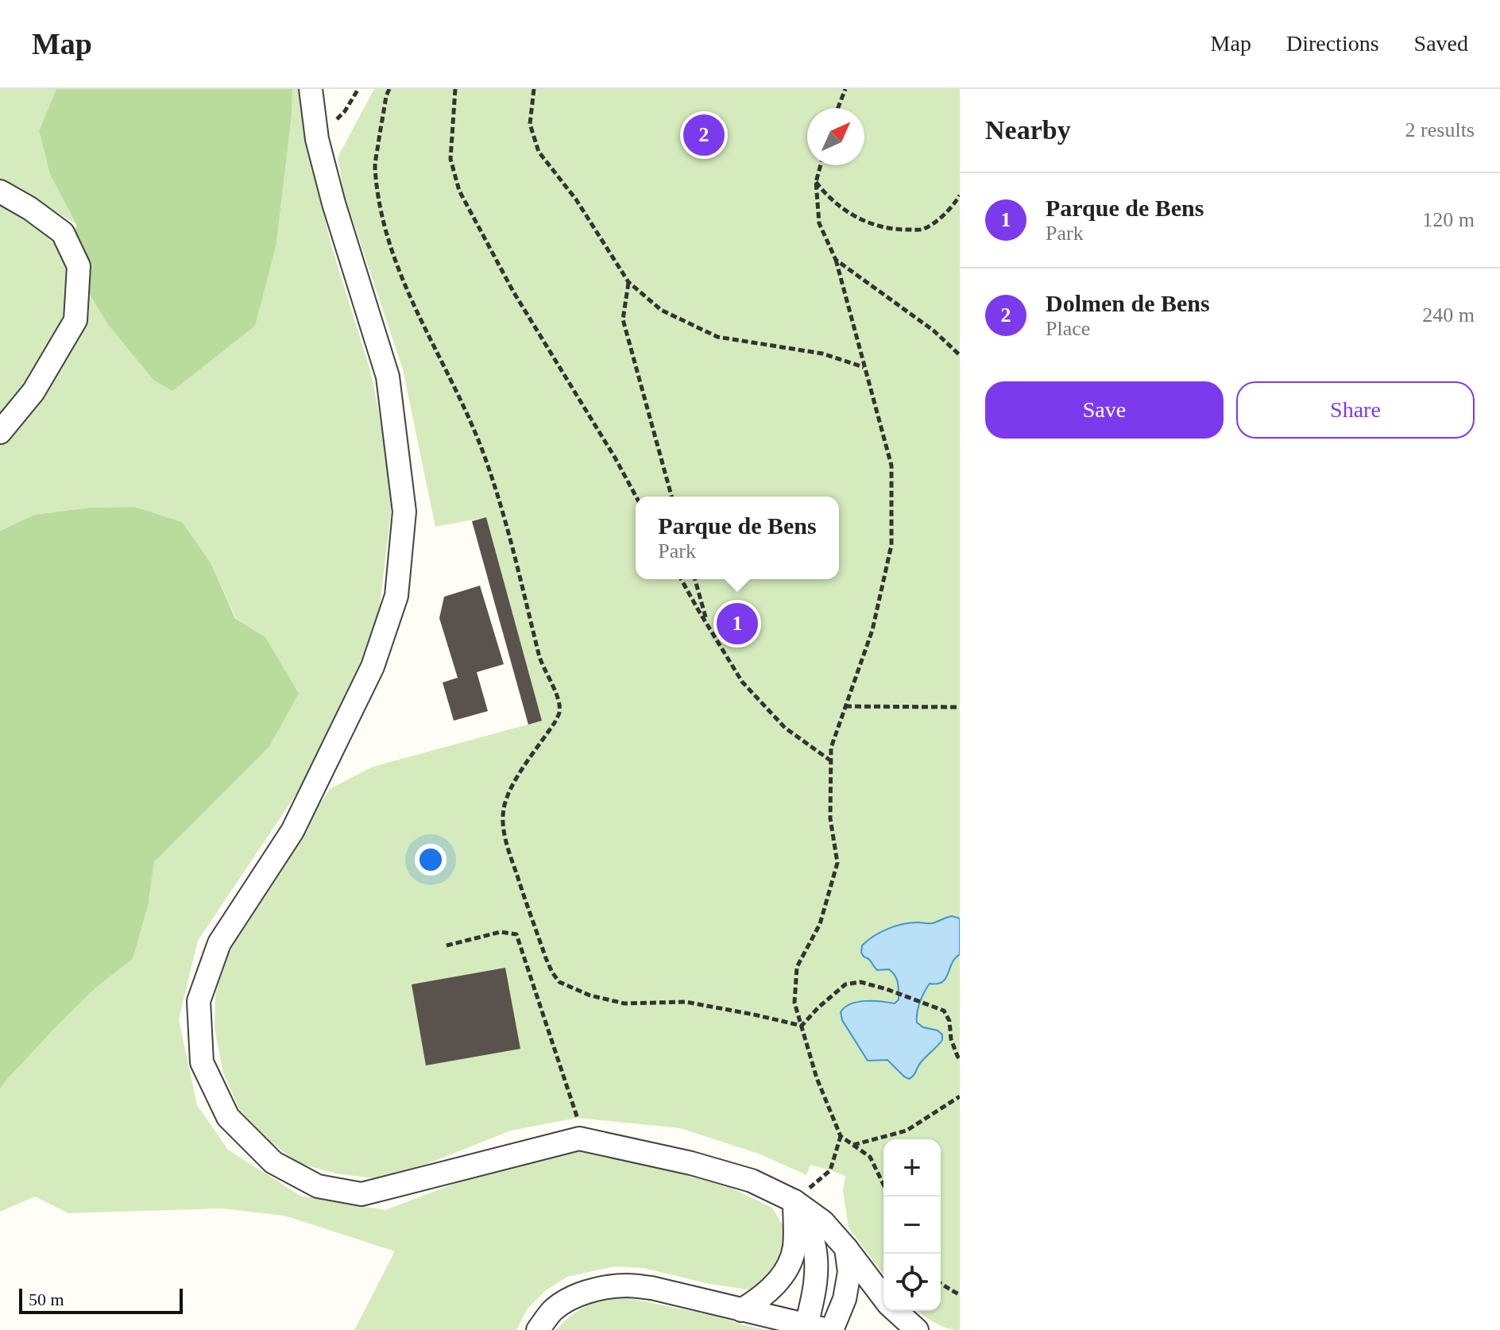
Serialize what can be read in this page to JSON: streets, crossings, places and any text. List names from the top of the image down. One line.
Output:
{"scale_bar":"50 m","north":"top right","page":{"header":"Map","nav":["Map","Directions","Saved"],"heading":["Nearby","2 results"],"pins":["2","1"],"list":[{"mark":"1","name":"Parque de Bens","note":"Park","value":"120 m"},{"mark":"2","name":"Dolmen de Bens","note":"Place","value":"240 m"}],"buttons":["Save","Share"],"popup":["Parque de Bens","Park"],"map_buttons":["+","−"],"scale":"50 m"}}
